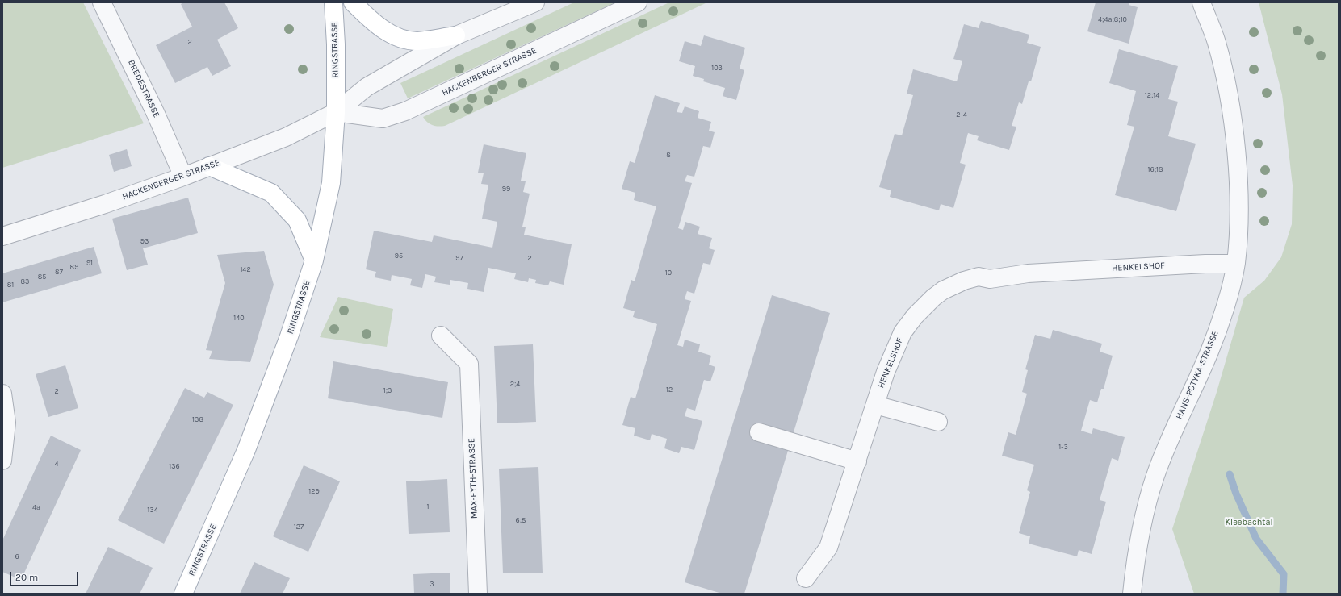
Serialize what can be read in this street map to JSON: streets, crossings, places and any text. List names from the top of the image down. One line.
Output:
{"streets":{"main road":["RINGSTRASSE"],"street":["HACKENBERGER STRASSE","BREDESTRASSE","HENKELSHOF","HANS-POTYKA-STRASSE","MAX-EYTH-STRASSE"]},"crossings":[["RINGSTRASSE","HACKENBERGER STRASSE"],["HACKENBERGER STRASSE","BREDESTRASSE"],["HENKELSHOF","HANS-POTYKA-STRASSE"]],"parks":["Kleebachtal"],"house_numbers":["4;4a;8;10","2","103","12;14","2-4","8","16;18","99","93","95","97","2","91","89","142","87","10","85","83","81","140","2;4","12","1;3","2","138","1-3","4","136","129","1","4a","134","6;8","127","6","3"],"scale_bar":"20 m"}
